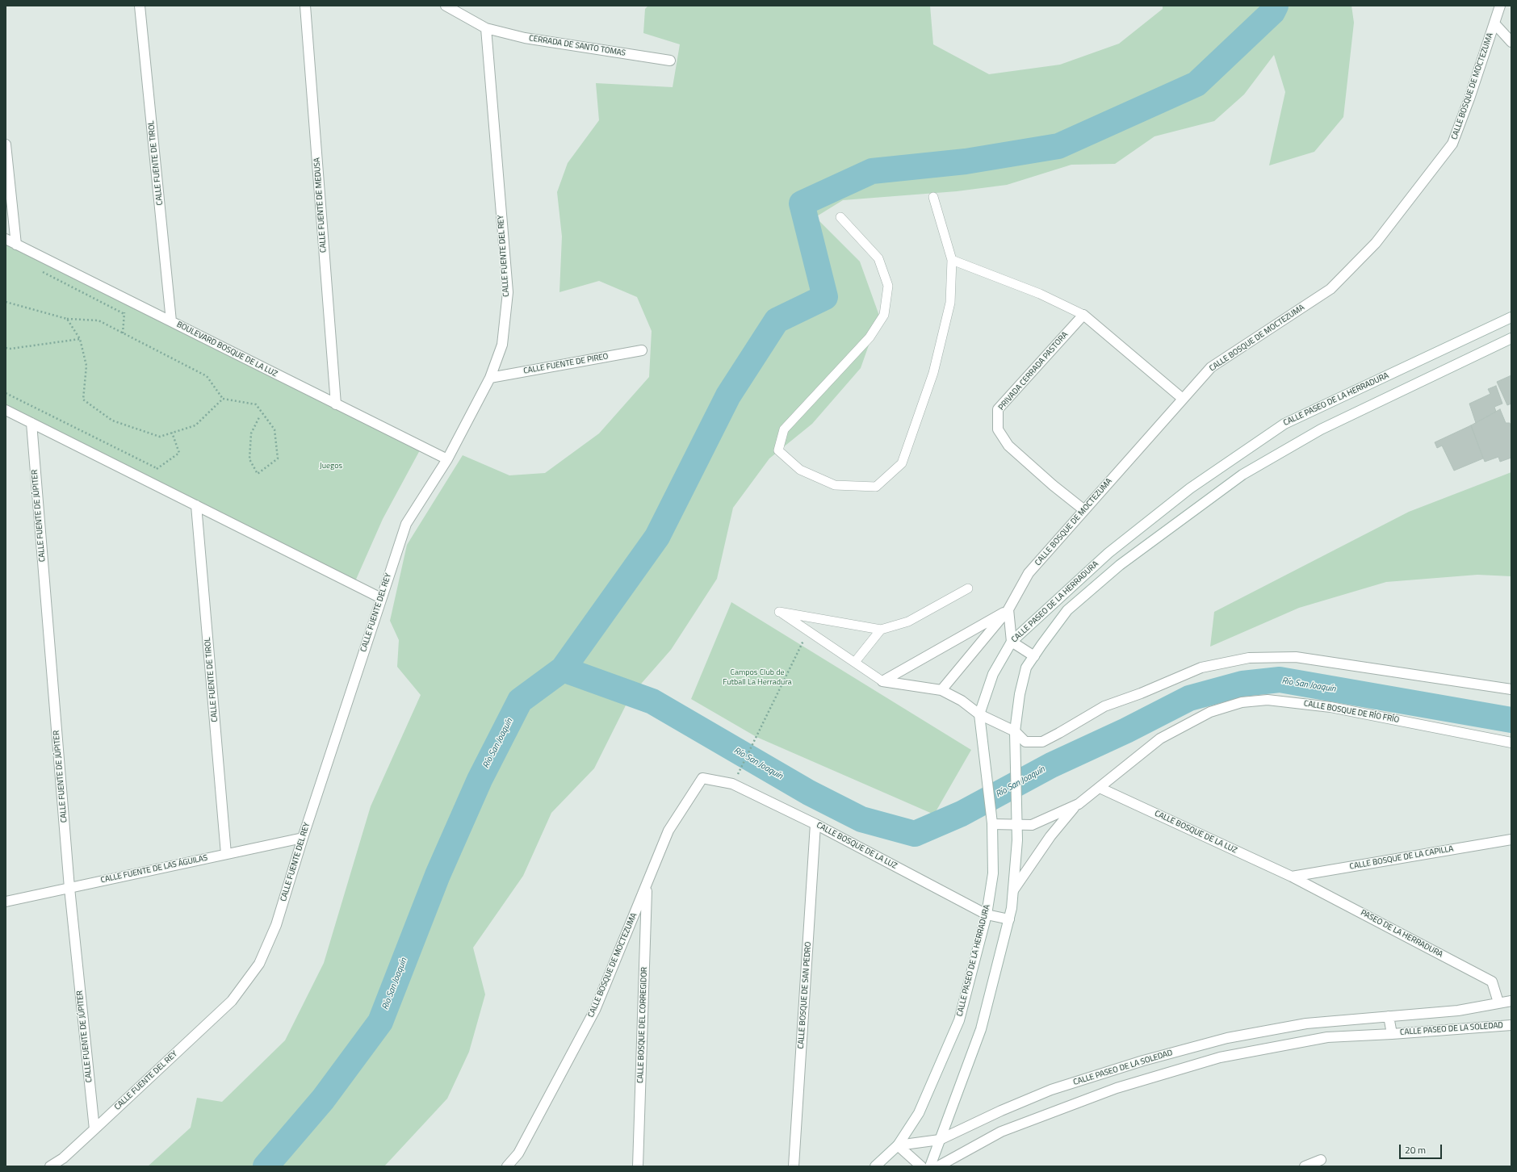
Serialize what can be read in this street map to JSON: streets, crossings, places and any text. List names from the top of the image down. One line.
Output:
{"streets":{"street":["CERRADA DE SANTO TOMAS","CALLE BOSQUE DE MOCTEZUMA","CALLE FUENTE DE TIROL","CALLE FUENTE DE MEDUSA","CALLE FUENTE DEL REY","BOULEVARD BOSQUE DE LA LUZ","CALLE FUENTE DE PIREO","PRIVADA CERRADA PASTORA","CALLE PASEO DE LA HERRADURA","CALLE FUENTE DE JÚPITER","CALLE BOSQUE DE RÍO FRÍO","CALLE BOSQUE DE LA LUZ","CALLE BOSQUE DE LA CAPILLA","CALLE FUENTE DE LAS ÁGUILAS","PASEO DE LA HERRADURA","CALLE BOSQUE DE SAN PEDRO","CALLE BOSQUE DEL CORREGIDOR","CALLE PASEO DE LA SOLEDAD"]},"crossings":[["CERRADA DE SANTO TOMAS","CALLE FUENTE DEL REY"],["CALLE BOSQUE DE MOCTEZUMA","PRIVADA CERRADA PASTORA"],["CALLE BOSQUE DE MOCTEZUMA","CALLE BOSQUE DE LA LUZ"],["CALLE BOSQUE DE MOCTEZUMA","CALLE BOSQUE DEL CORREGIDOR"],["CALLE FUENTE DE TIROL","BOULEVARD BOSQUE DE LA LUZ"],["CALLE FUENTE DE TIROL","CALLE FUENTE DE LAS ÁGUILAS"],["CALLE FUENTE DE MEDUSA","BOULEVARD BOSQUE DE LA LUZ"],["CALLE FUENTE DEL REY","BOULEVARD BOSQUE DE LA LUZ"],["CALLE FUENTE DEL REY","CALLE FUENTE DE PIREO"],["CALLE FUENTE DEL REY","CALLE FUENTE DE JÚPITER"],["CALLE FUENTE DEL REY","CALLE FUENTE DE LAS ÁGUILAS"],["CALLE PASEO DE LA HERRADURA","CALLE BOSQUE DE RÍO FRÍO"],["CALLE PASEO DE LA HERRADURA","CALLE BOSQUE DE LA LUZ"],["CALLE PASEO DE LA HERRADURA","CALLE PASEO DE LA SOLEDAD"],["CALLE FUENTE DE JÚPITER","CALLE FUENTE DE LAS ÁGUILAS"],["CALLE BOSQUE DE RÍO FRÍO","CALLE BOSQUE DE LA LUZ"],["CALLE BOSQUE DE LA LUZ","CALLE BOSQUE DE LA CAPILLA"],["CALLE BOSQUE DE LA LUZ","PASEO DE LA HERRADURA"],["CALLE BOSQUE DE LA LUZ","CALLE BOSQUE DE SAN PEDRO"],["CALLE BOSQUE DE LA CAPILLA","PASEO DE LA HERRADURA"],["PASEO DE LA HERRADURA","CALLE PASEO DE LA SOLEDAD"]],"water":["Río San Joaquín"],"parks":["Juegos","Campos Club de Futball La Herradura"],"scale_bar":"20 m"}
